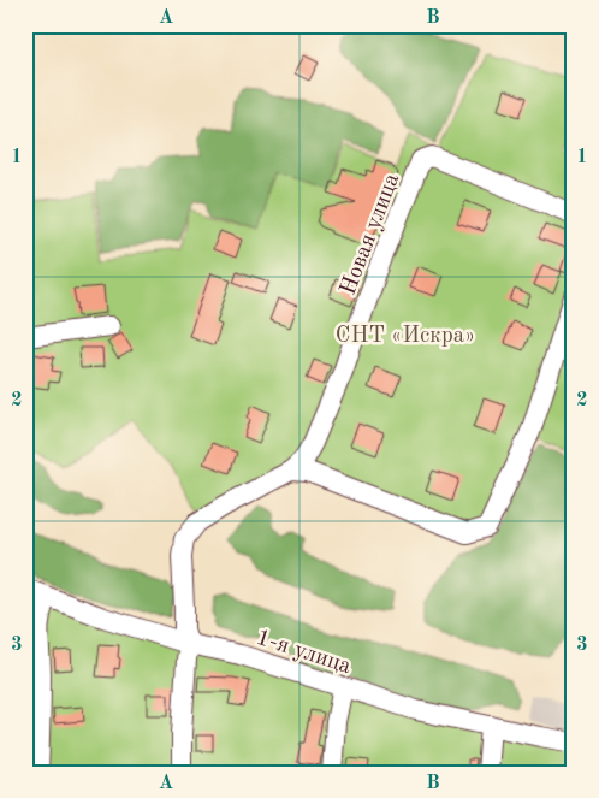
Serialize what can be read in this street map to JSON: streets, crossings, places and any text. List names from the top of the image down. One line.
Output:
{"streets":{"street":["Новая улица","1-я улица"]},"crossings":[["Новая улица","1-я улица"]],"parks":["СНТ «Искра»"],"grid":{"columns":["A","B"],"rows":["1","2","3"]}}
